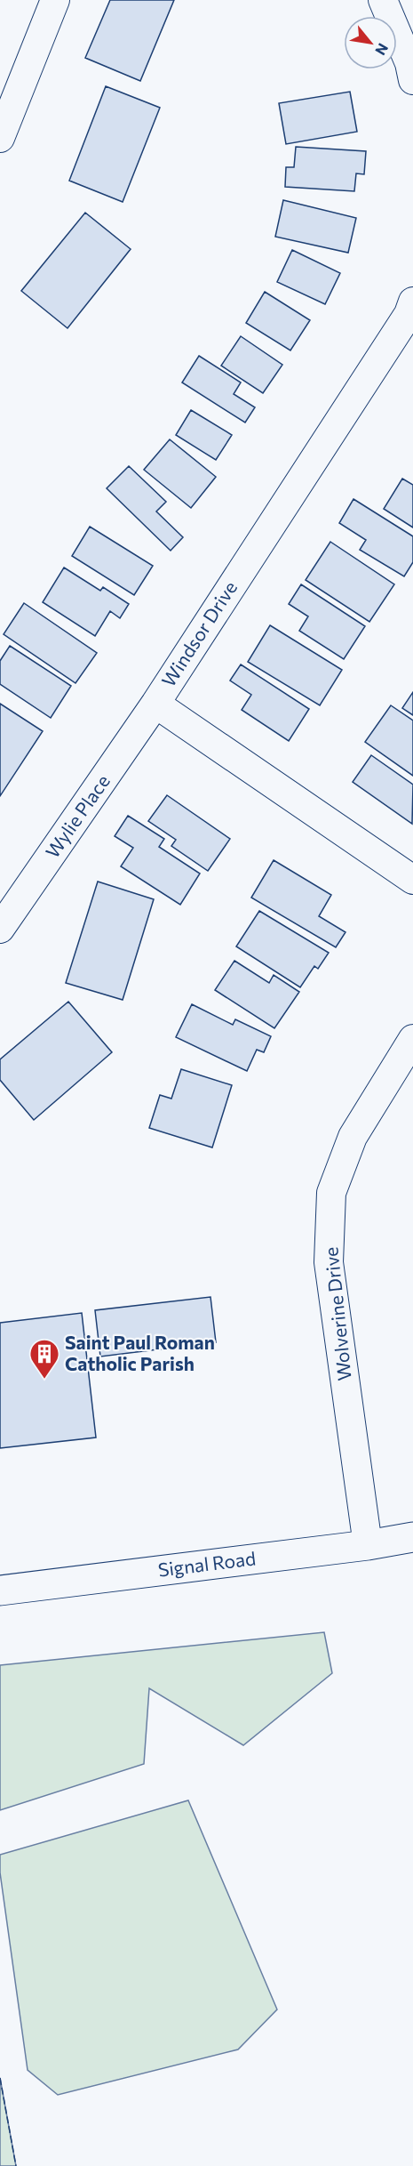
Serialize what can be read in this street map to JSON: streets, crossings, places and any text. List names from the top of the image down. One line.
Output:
{"streets":{"street":["Windsor Drive","Wylie Place","Wolverine Drive","Signal Road"]},"crossings":[["Windsor Drive","Wylie Place"],["Wolverine Drive","Signal Road"]],"places":{"building":["Saint Paul Roman Catholic Parish"]},"north":"bottom right"}
